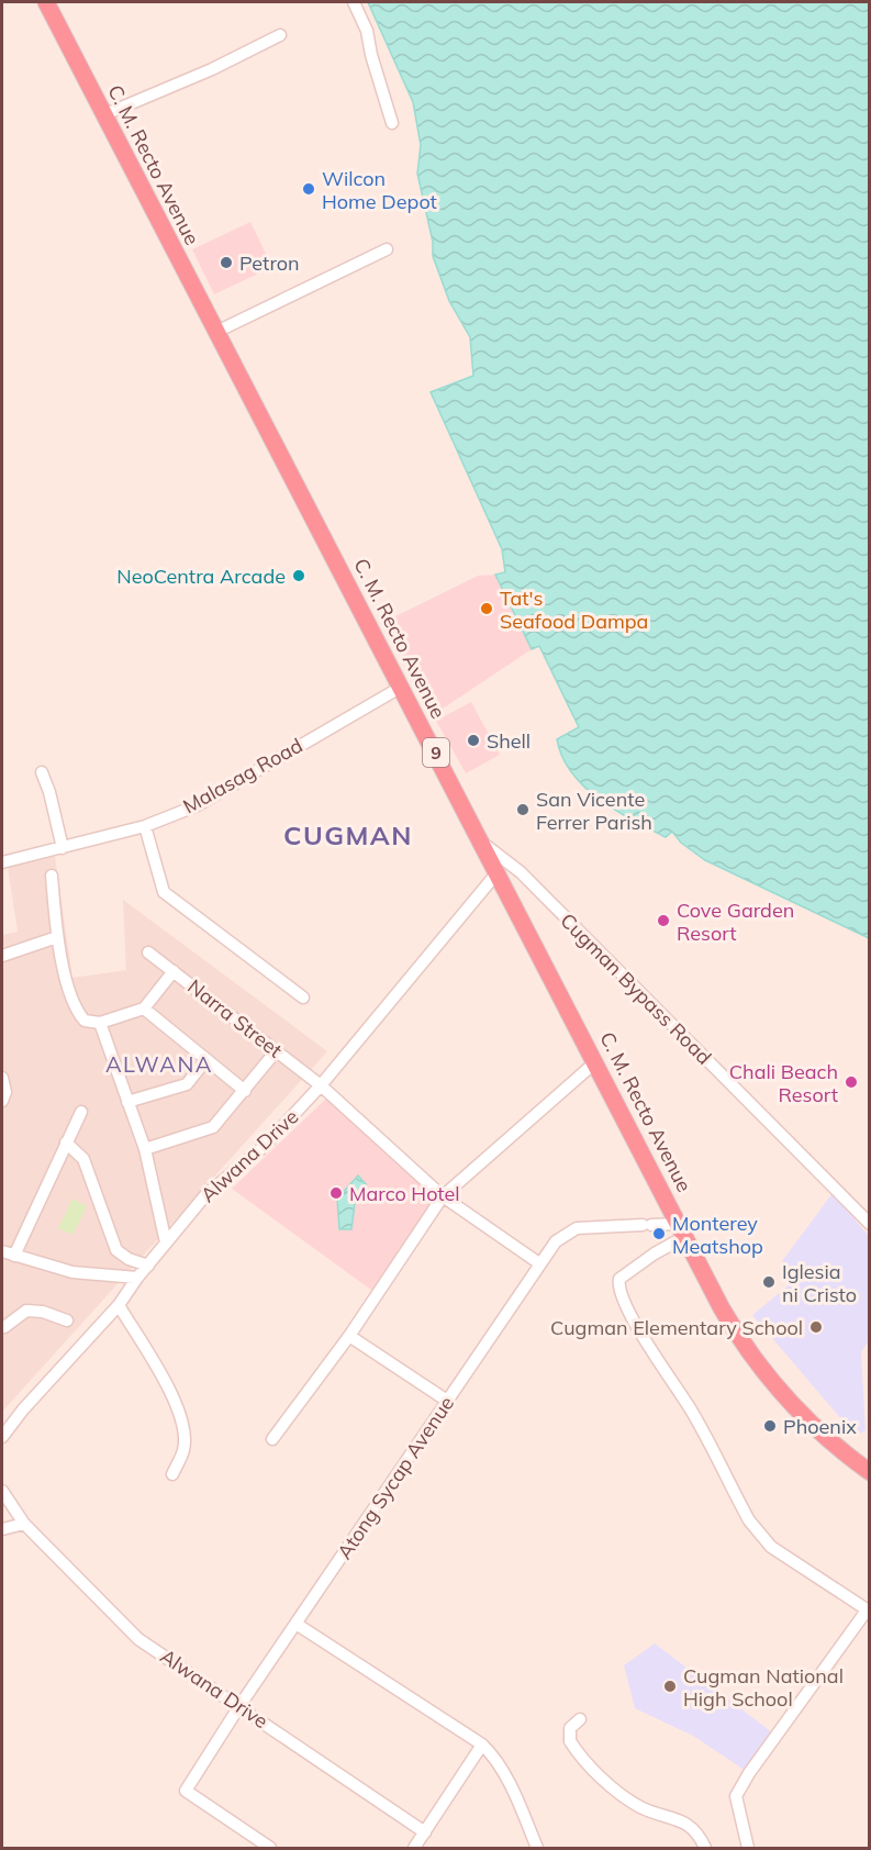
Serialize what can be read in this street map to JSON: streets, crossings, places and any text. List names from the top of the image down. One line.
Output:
{"streets":{"highway":["C. M. Recto Avenue","9"],"street":["Malasag Road","Cugman Bypass Road","Narra Street","Alwana Drive","Atong Sycap Avenue"]},"crossings":[["C. M. Recto Avenue","Malasag Road"],["C. M. Recto Avenue","Cugman Bypass Road"],["C. M. Recto Avenue","Alwana Drive"],["C. M. Recto Avenue","Atong Sycap Avenue"],["Narra Street","Alwana Drive"],["Narra Street","Atong Sycap Avenue"],["Alwana Drive","Atong Sycap Avenue"]],"districts":["CUGMAN","ALWANA"],"places":["Wilcon Home Depot","Petron","NeoCentra Arcade","Tat's Seafood Dampa","Shell","San Vicente Ferrer Parish","Cove Garden Resort","Chali Beach Resort","Marco Hotel","Monterey Meatshop","Iglesia ni Cristo","Cugman Elementary School","Phoenix","Cugman National High School"]}
